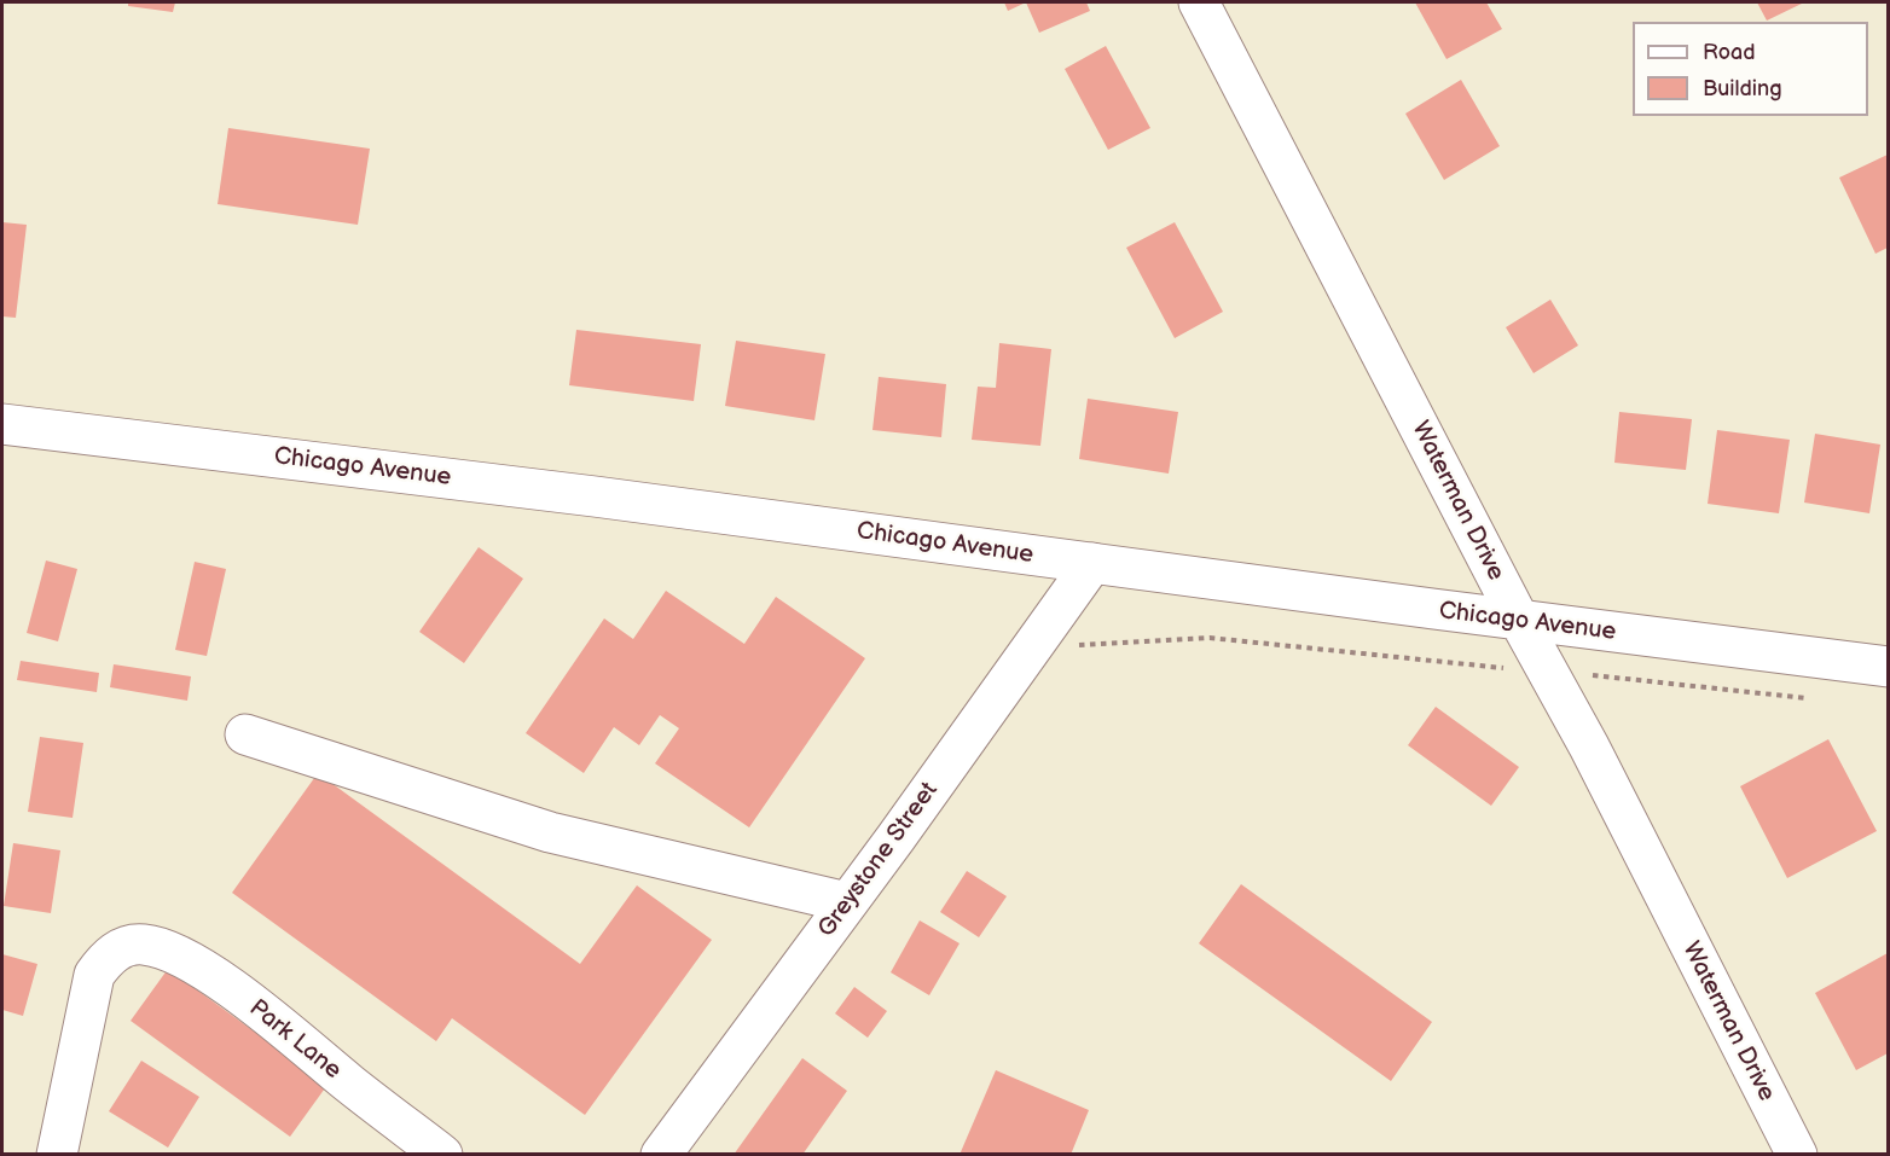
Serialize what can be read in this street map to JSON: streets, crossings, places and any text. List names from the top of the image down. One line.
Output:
{"streets":{"street":["Chicago Avenue","Waterman Drive","Greystone Street","Park Lane"]},"crossings":[["Chicago Avenue","Waterman Drive"],["Chicago Avenue","Greystone Street"]],"legend":["Road","Building"]}
